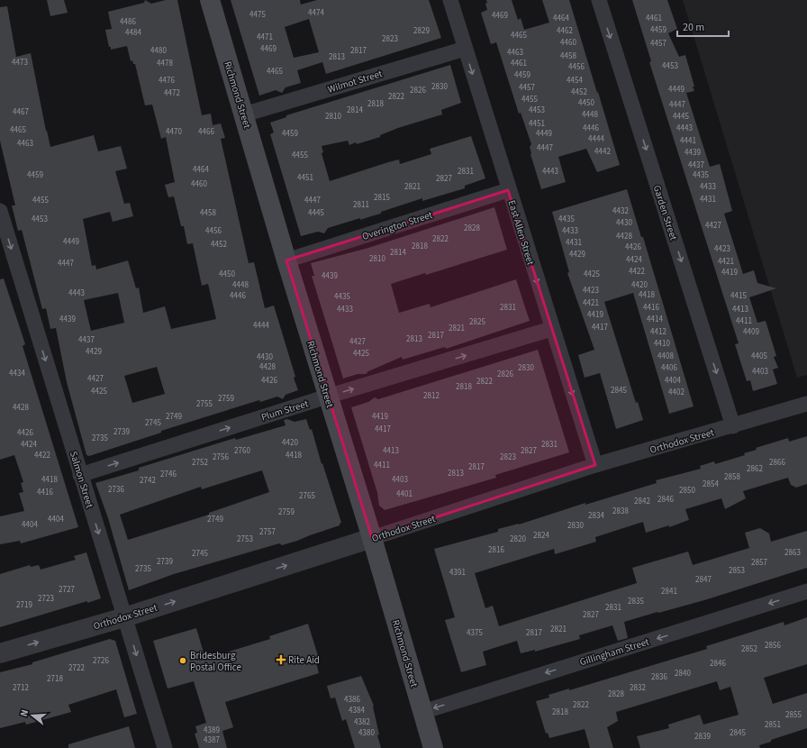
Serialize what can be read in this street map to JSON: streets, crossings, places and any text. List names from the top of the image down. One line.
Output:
{"streets":{"main road":["Richmond Street"],"street":["Wilmot Street","Garden Street","Overington Street","East Allen Street","Plum Street","Orthodox Street","Salmon Street","Gillingham Street"]},"crossings":[["Wilmot Street","Richmond Street"],["Wilmot Street","East Allen Street"],["Richmond Street","Overington Street"],["Richmond Street","Plum Street"],["Richmond Street","Orthodox Street"],["Richmond Street","Gillingham Street"],["Garden Street","Orthodox Street"],["Overington Street","East Allen Street"],["East Allen Street","Plum Street"],["East Allen Street","Orthodox Street"],["Plum Street","Salmon Street"],["Orthodox Street","Salmon Street"]],"one_way":["Garden Street","East Allen Street","Plum Street","Orthodox Street","Salmon Street","Gillingham Street"],"places":{"health":["Rite Aid"],"other":["Bridesburg Postal Office"]},"house_numbers":["4474","4475","4469","4464","4461","4486","4459","2829","4462","4484","4465","4471","2823","4460","4457","4469","4480","2817","4463","4458","2813","4473","4478","4461","4453","4456","4465","4459","4476","4454","2830","4457","4449","2826","4452","4472","2822","4455","4450","2818","4447","2814","4453","4467","4448","2810","4445","4451","4446","4443","4465","4470","4466","4459","4449","4444","4441","4463","4447","4442","4439","4455","4437","4464","2831","4443","4459","4435","4451","2827","4460","2821","4433","2815","4431","4455","4447","2811","4432","4458","4445","4453","4435","4430","4427","2828","4456","4433","4428","2822","4449","4431","4452","2818","4426","4423","2814","4429","2810","4424","4421","4447","4422","4419","4450","4425","4439","4448","4420","4423","4443","4418","4446","4415","4435","4421","2831","4416","4433","4413","4419","4439","4414","4411","2825","4444","4417","2821","4412","4409","2817","2813","4437","4427","4410","4429","4425","4408","4405","4430","4428","2830","4406","4403","4434","2826","4427","4426","4404","2822","2818","2845","4425","4402","2812","2759","2755","4428","2749","4419","2745","4417","2739","4426","2735","4420","4424","2831","2760","4413","2827","4422","4418","2756","2823","2752","2866","4411","2817","2862","2813","2746","2858","4418","4403","2742","2854","2736","2850","4416","4401","2765","2846","2842","2838","2759","2834","4404","2749","4404","2830","2757","2824","2753","2820","2816","2863","2745","2739","2857","2735","2853","4391","2847","2727","2841","2723","2835","2719","2831","2827","2821","4375","2817","2856","2852","2726","2846","2722","2840","2836","2718","2712","2832","2828","4386","2822","4384","2818","2855","4382","2851","4389","4380","2845","2839","4387"],"scale_bar":"20 m","north":"left"}
